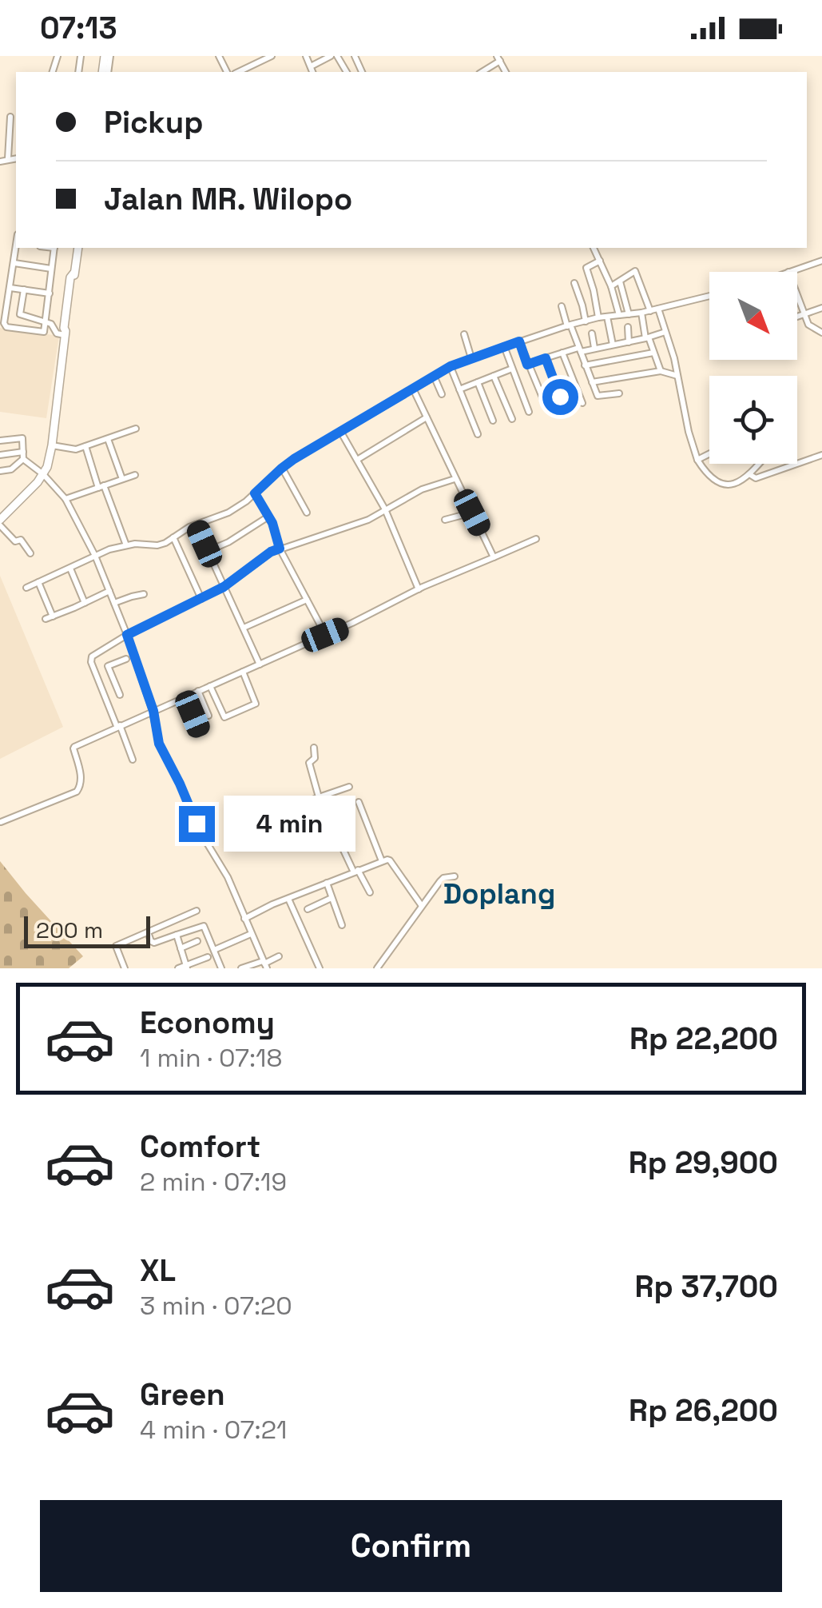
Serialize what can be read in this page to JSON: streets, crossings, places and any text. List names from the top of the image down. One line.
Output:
{"districts":["Doplang"],"scale_bar":"200 m","north":"bottom right","page":{"status":"07:13","banner":["Pickup","Jalan MR. Wilopo"],"bubble":"4 min","scale":"200 m","list":[{"name":"Economy","note":"1 min · 07:18","value":"Rp 22,200"},{"name":"Comfort","note":"2 min · 07:19","value":"Rp 29,900"},{"name":"XL","note":"3 min · 07:20","value":"Rp 37,700"},{"name":"Green","note":"4 min · 07:21","value":"Rp 26,200"}],"buttons":"Confirm"}}
